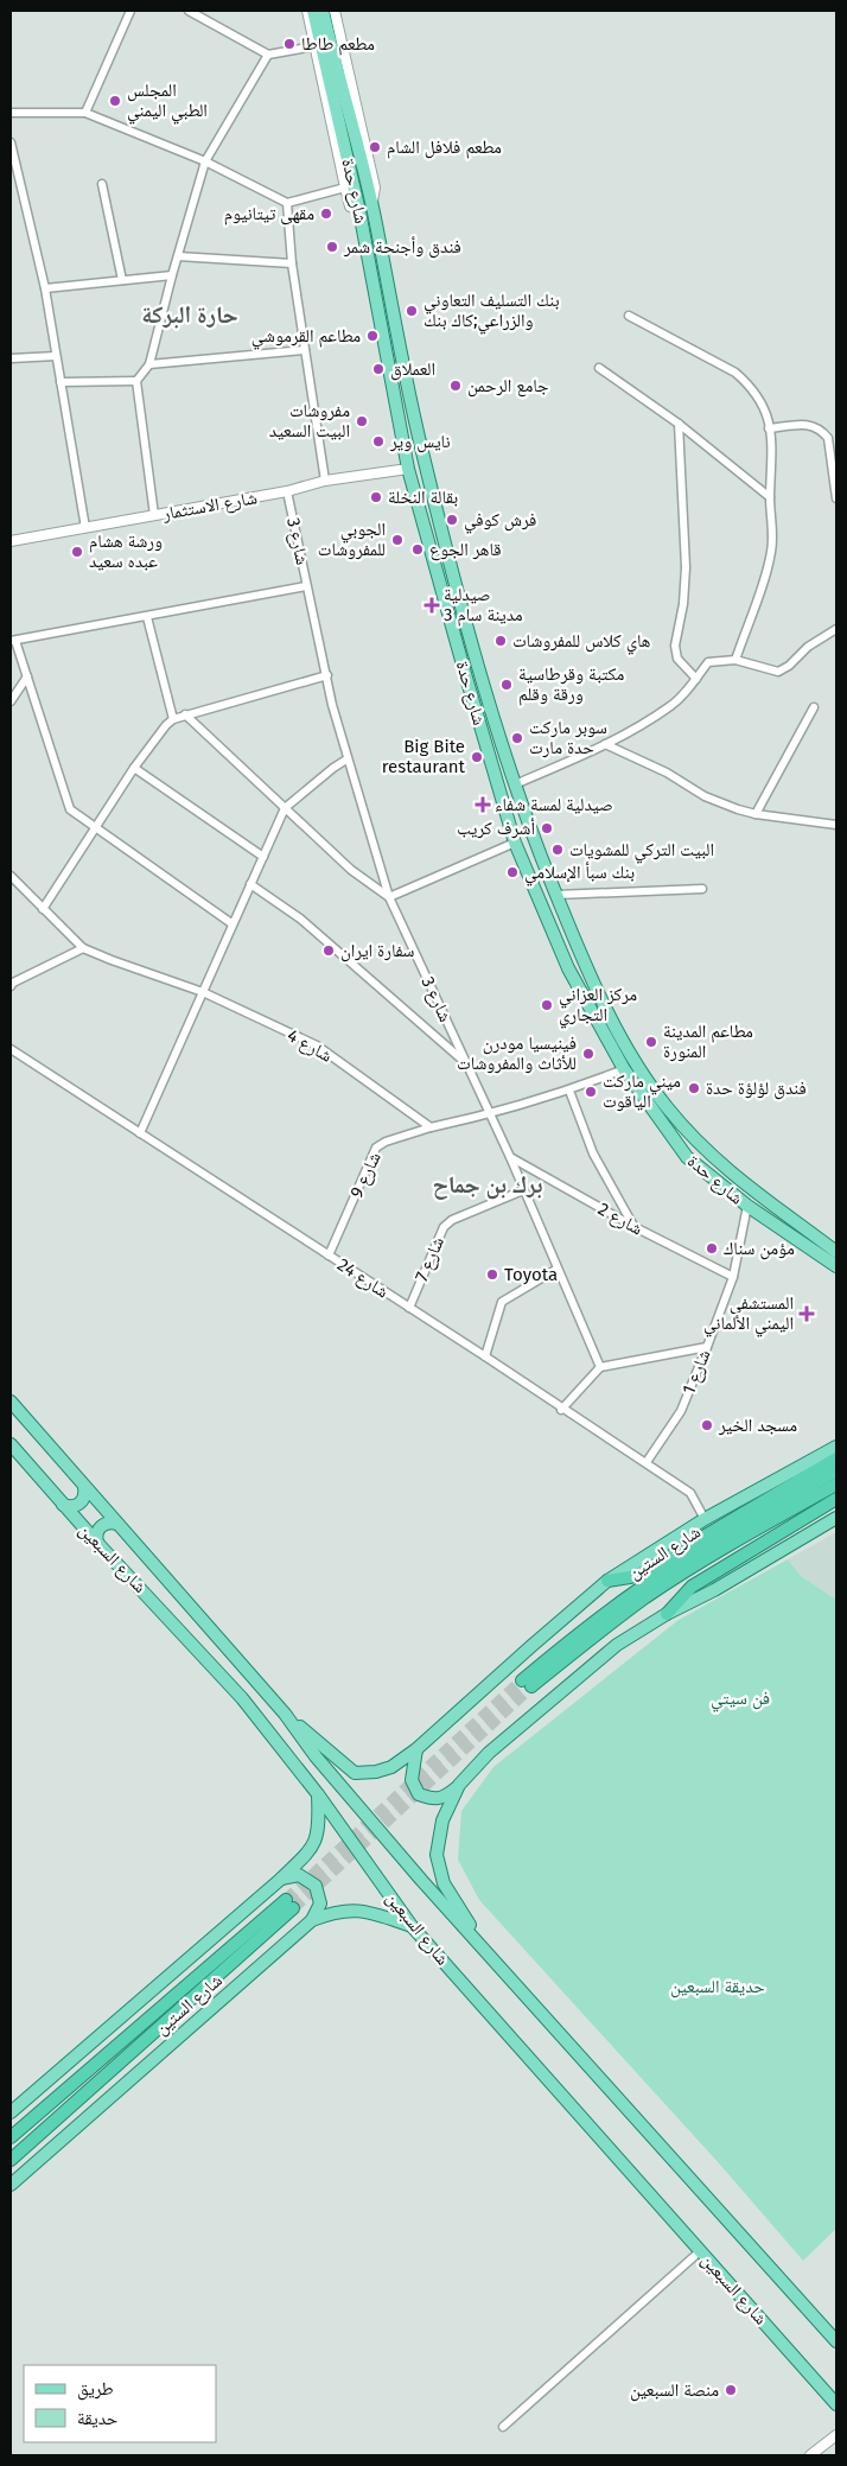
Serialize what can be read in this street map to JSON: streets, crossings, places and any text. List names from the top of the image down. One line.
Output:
{"streets":{"highway":["شارع الستين"],"main road":["شارع حدة","شارع السبعين"],"street":["شارع الاستثمار","شارع 3","شارع 4","شارع 9","شارع 2","شارع 7","شارع 24","شارع 1"]},"crossings":[["شارع حدة","شارع الاستثمار"],["شارع حدة","شارع 1"],["شارع الاستثمار","شارع 3"],["شارع 3","شارع 2"],["شارع 3","شارع 7"],["شارع 4","شارع 9"],["شارع 9","شارع 24"],["شارع 2","شارع 1"],["شارع 7","شارع 24"],["شارع 24","شارع 1"],["شارع الستين","شارع السبعين"]],"districts":["حارة البركة","برك بن جماح"],"parks":["فن سيتي","حديقة السبعين"],"places":{"other":["مطعم طاطا","المجلس الطبي اليمني","مطعم فلافل الشام","مقهى تيتانيوم","فندق وأجنحة شمر","بنك التسليف التعاوني والزراعي;كاك بنك","مطاعم القرموشي","العملاق","جامع الرحمن","مفروشات البيت السعيد","نايس وير","بقالة النخلة","فرش كوفي","الجوبي للمفروشات","قاهر الجوع","ورشة هشام عبده سعيد","هاي كلاس للمفروشات","مكتبة وقرطاسية ورقة وقلم","سوبر ماركت حدة مارت","Big Bite restaurant","أشرف كريب","البيت التركي للمشويات","بنك سبأ الإسلامي","سفارة ايران","مركز العزاني التجاري","مطاعم المدينة المنورة","فينيسيا مودرن للأثاث والمفروشات","فندق لؤلؤة حدة","ميني ماركت الياقوت","مؤمن سناك","Toyota","مسجد الخير","منصة السبعين"],"health":["صيدلية مدينة سام 3","صيدلية لمسة شفاء","المستشفى اليمني الألماني"]},"legend":["طريق","حديقة"]}
